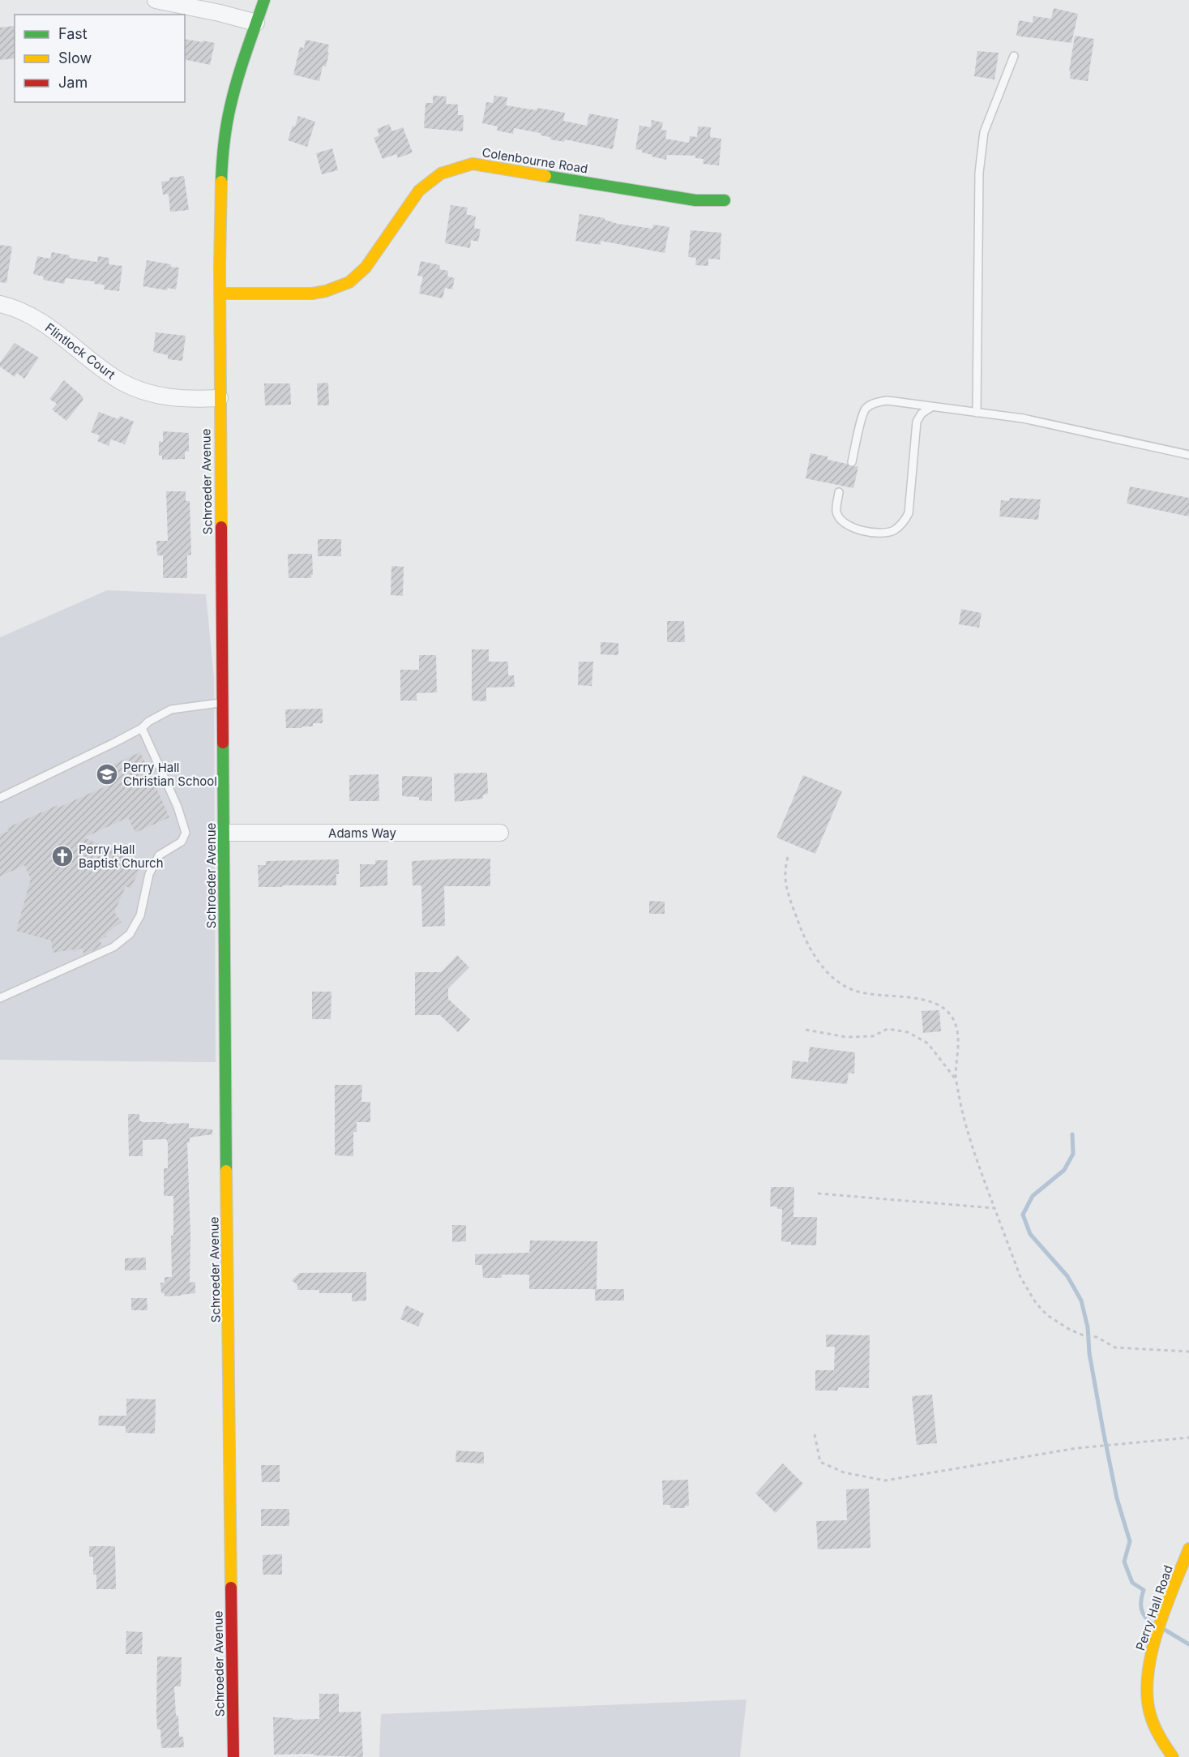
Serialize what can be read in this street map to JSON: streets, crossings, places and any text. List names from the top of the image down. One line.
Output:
{"streets":{"street":["Colenbourne Road","Flintlock Court","Schroeder Avenue","Adams Way","Perry Hall Road"]},"crossings":[["Colenbourne Road","Schroeder Avenue"],["Flintlock Court","Schroeder Avenue"],["Schroeder Avenue","Adams Way"]],"places":{"school or university":["Perry Hall Christian School"],"church":["Perry Hall Baptist Church"]},"legend":["Fast","Slow","Jam"]}
